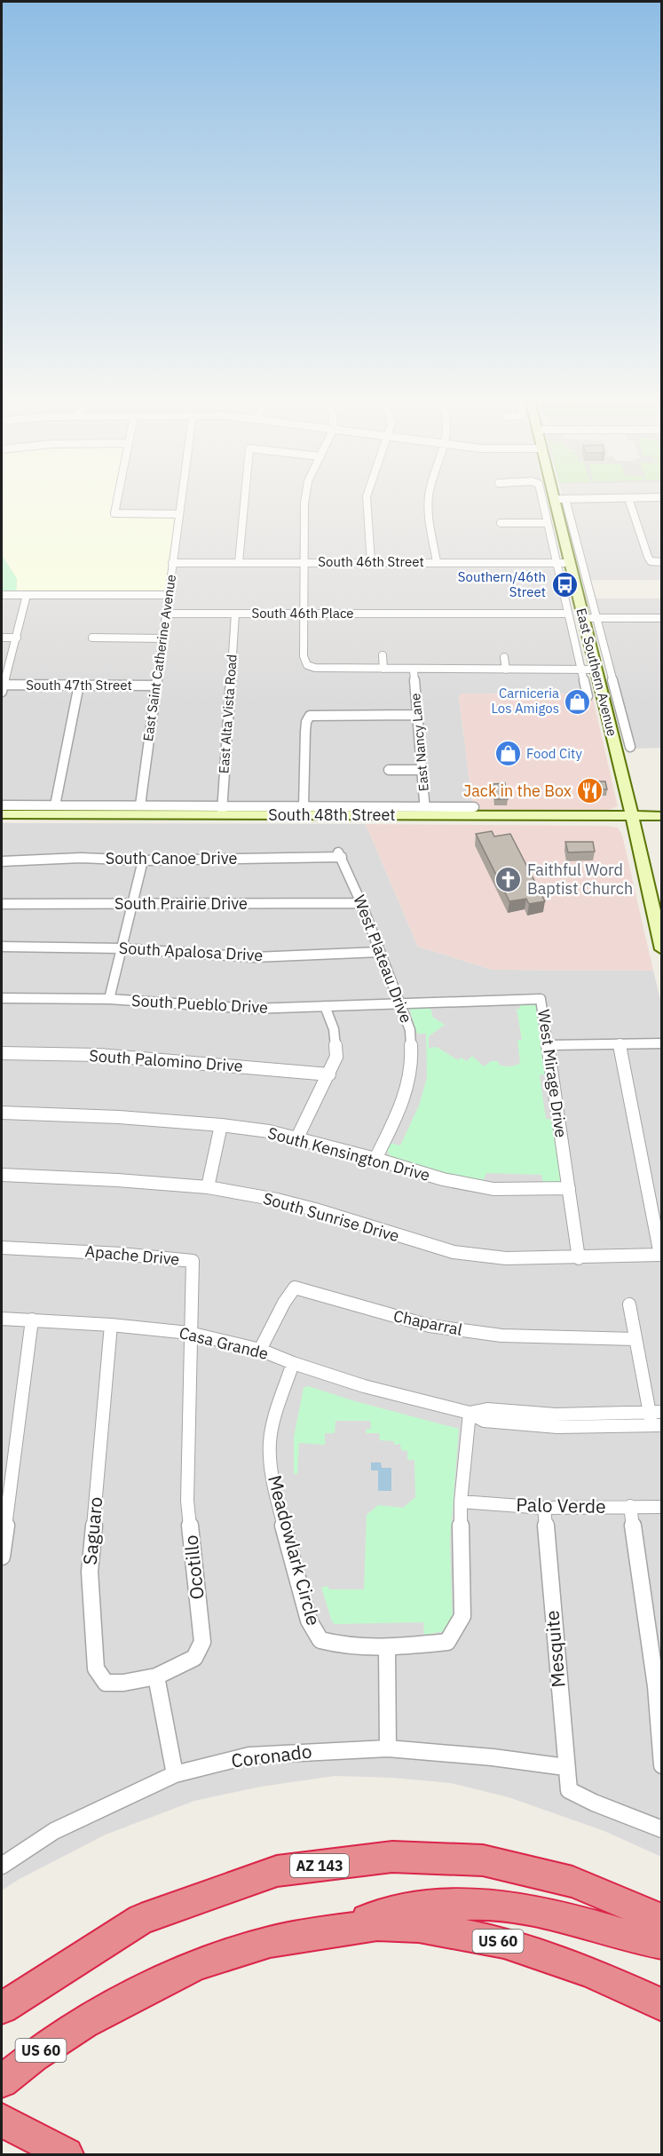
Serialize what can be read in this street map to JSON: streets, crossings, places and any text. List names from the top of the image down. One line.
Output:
{"streets":{"highway":["AZ 143","US 60"],"main road":["East Southern Avenue","South 48th Street"],"street":["South 46th Street","South 46th Place","East Saint Catherine Avenue","South 47th Street","East Alta Vista Road","East Nancy Lane","South Canoe Drive","South Prairie Drive","South Apalosa Drive","West Plateau Drive","South Pueblo Drive","South Palomino Drive","West Mirage Drive","South Kensington Drive","South Sunrise Drive","Apache Drive","Chaparral","Casa Grande","Palo Verde","Saguaro","Meadowlark Circle","Ocotillo","Mesquite","Coronado"]},"crossings":[["South 46th Street","East Saint Catherine Avenue"],["South 46th Street","East Southern Avenue"],["South 46th Place","East Saint Catherine Avenue"],["South 46th Place","East Southern Avenue"],["South 46th Place","East Alta Vista Road"],["East Saint Catherine Avenue","South 47th Street"],["East Saint Catherine Avenue","South 48th Street"],["East Southern Avenue","South 48th Street"],["East Alta Vista Road","South 48th Street"],["East Nancy Lane","South 48th Street"],["South Canoe Drive","West Plateau Drive"],["South Prairie Drive","West Plateau Drive"],["South Apalosa Drive","West Plateau Drive"],["West Plateau Drive","South Pueblo Drive"],["West Plateau Drive","West Mirage Drive"],["West Plateau Drive","South Kensington Drive"],["South Pueblo Drive","West Mirage Drive"],["West Mirage Drive","South Kensington Drive"],["West Mirage Drive","South Sunrise Drive"],["Apache Drive","Casa Grande"],["Apache Drive","Ocotillo"],["Chaparral","Casa Grande"],["Casa Grande","Saguaro"],["Casa Grande","Meadowlark Circle"],["Casa Grande","Ocotillo"],["Palo Verde","Meadowlark Circle"],["Palo Verde","Mesquite"],["Saguaro","Ocotillo"],["Mesquite","Coronado"]],"places":{"bus stop":["Southern/46th Street"],"shop":["Carniceria Los Amigos","Food City"],"restaurant":["Jack in the Box"],"church":["Faithful Word Baptist Church"]}}
